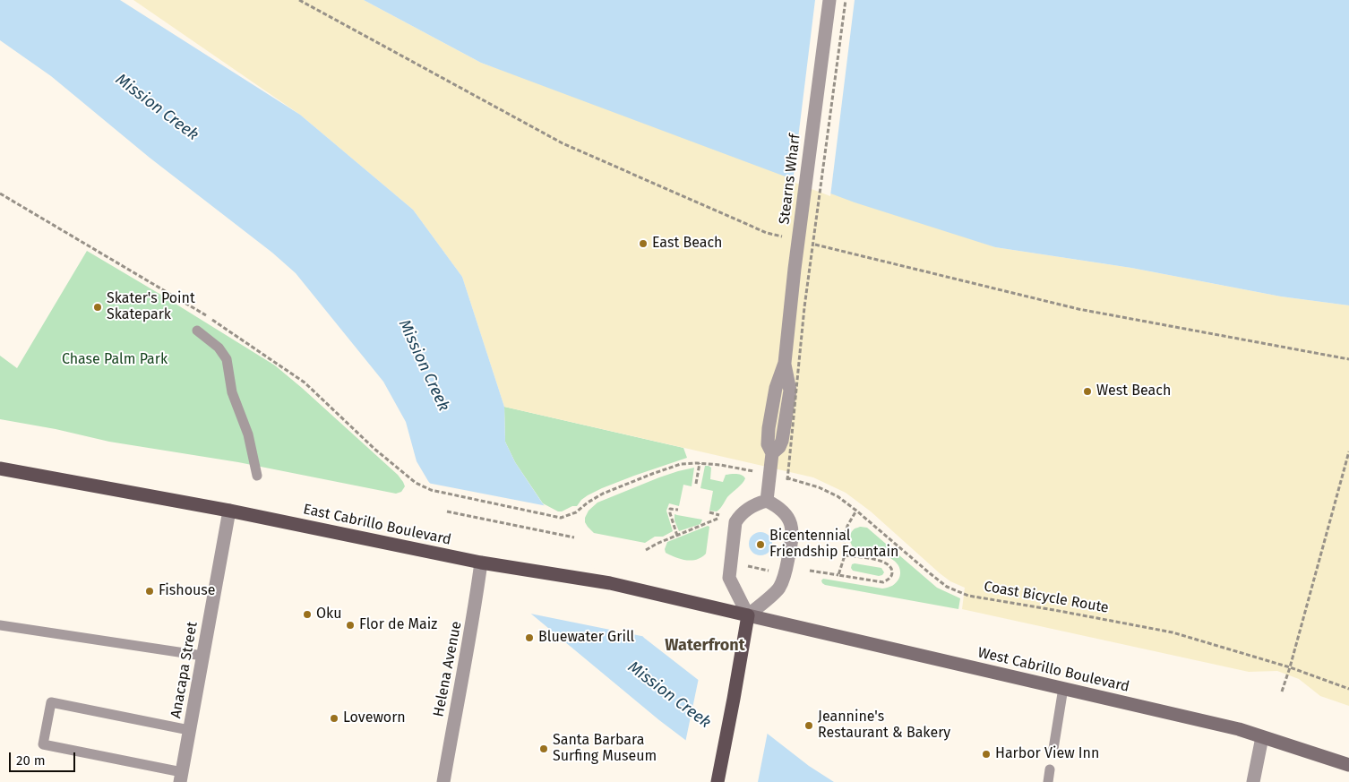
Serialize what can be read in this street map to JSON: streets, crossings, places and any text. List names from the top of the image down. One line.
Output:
{"streets":{"main road":["East Cabrillo Boulevard","West Cabrillo Boulevard"],"street":["Stearns Wharf","Helena Avenue","Anacapa Street"],"path":["Coast Bicycle Route"]},"crossings":[["Stearns Wharf","Coast Bicycle Route"],["East Cabrillo Boulevard","Helena Avenue"],["East Cabrillo Boulevard","Anacapa Street"],["East Cabrillo Boulevard","West Cabrillo Boulevard"]],"districts":["Waterfront"],"water":["Mission Creek"],"parks":["Chase Palm Park"],"places":["East Beach","Skater's Point Skatepark","West Beach","Bicentennial Friendship Fountain","Fishouse","Oku","Flor de Maiz","Bluewater Grill","Loveworn","Jeannine's Restaurant & Bakery","Santa Barbara Surfing Museum","Harbor View Inn"],"scale_bar":"20 m"}
